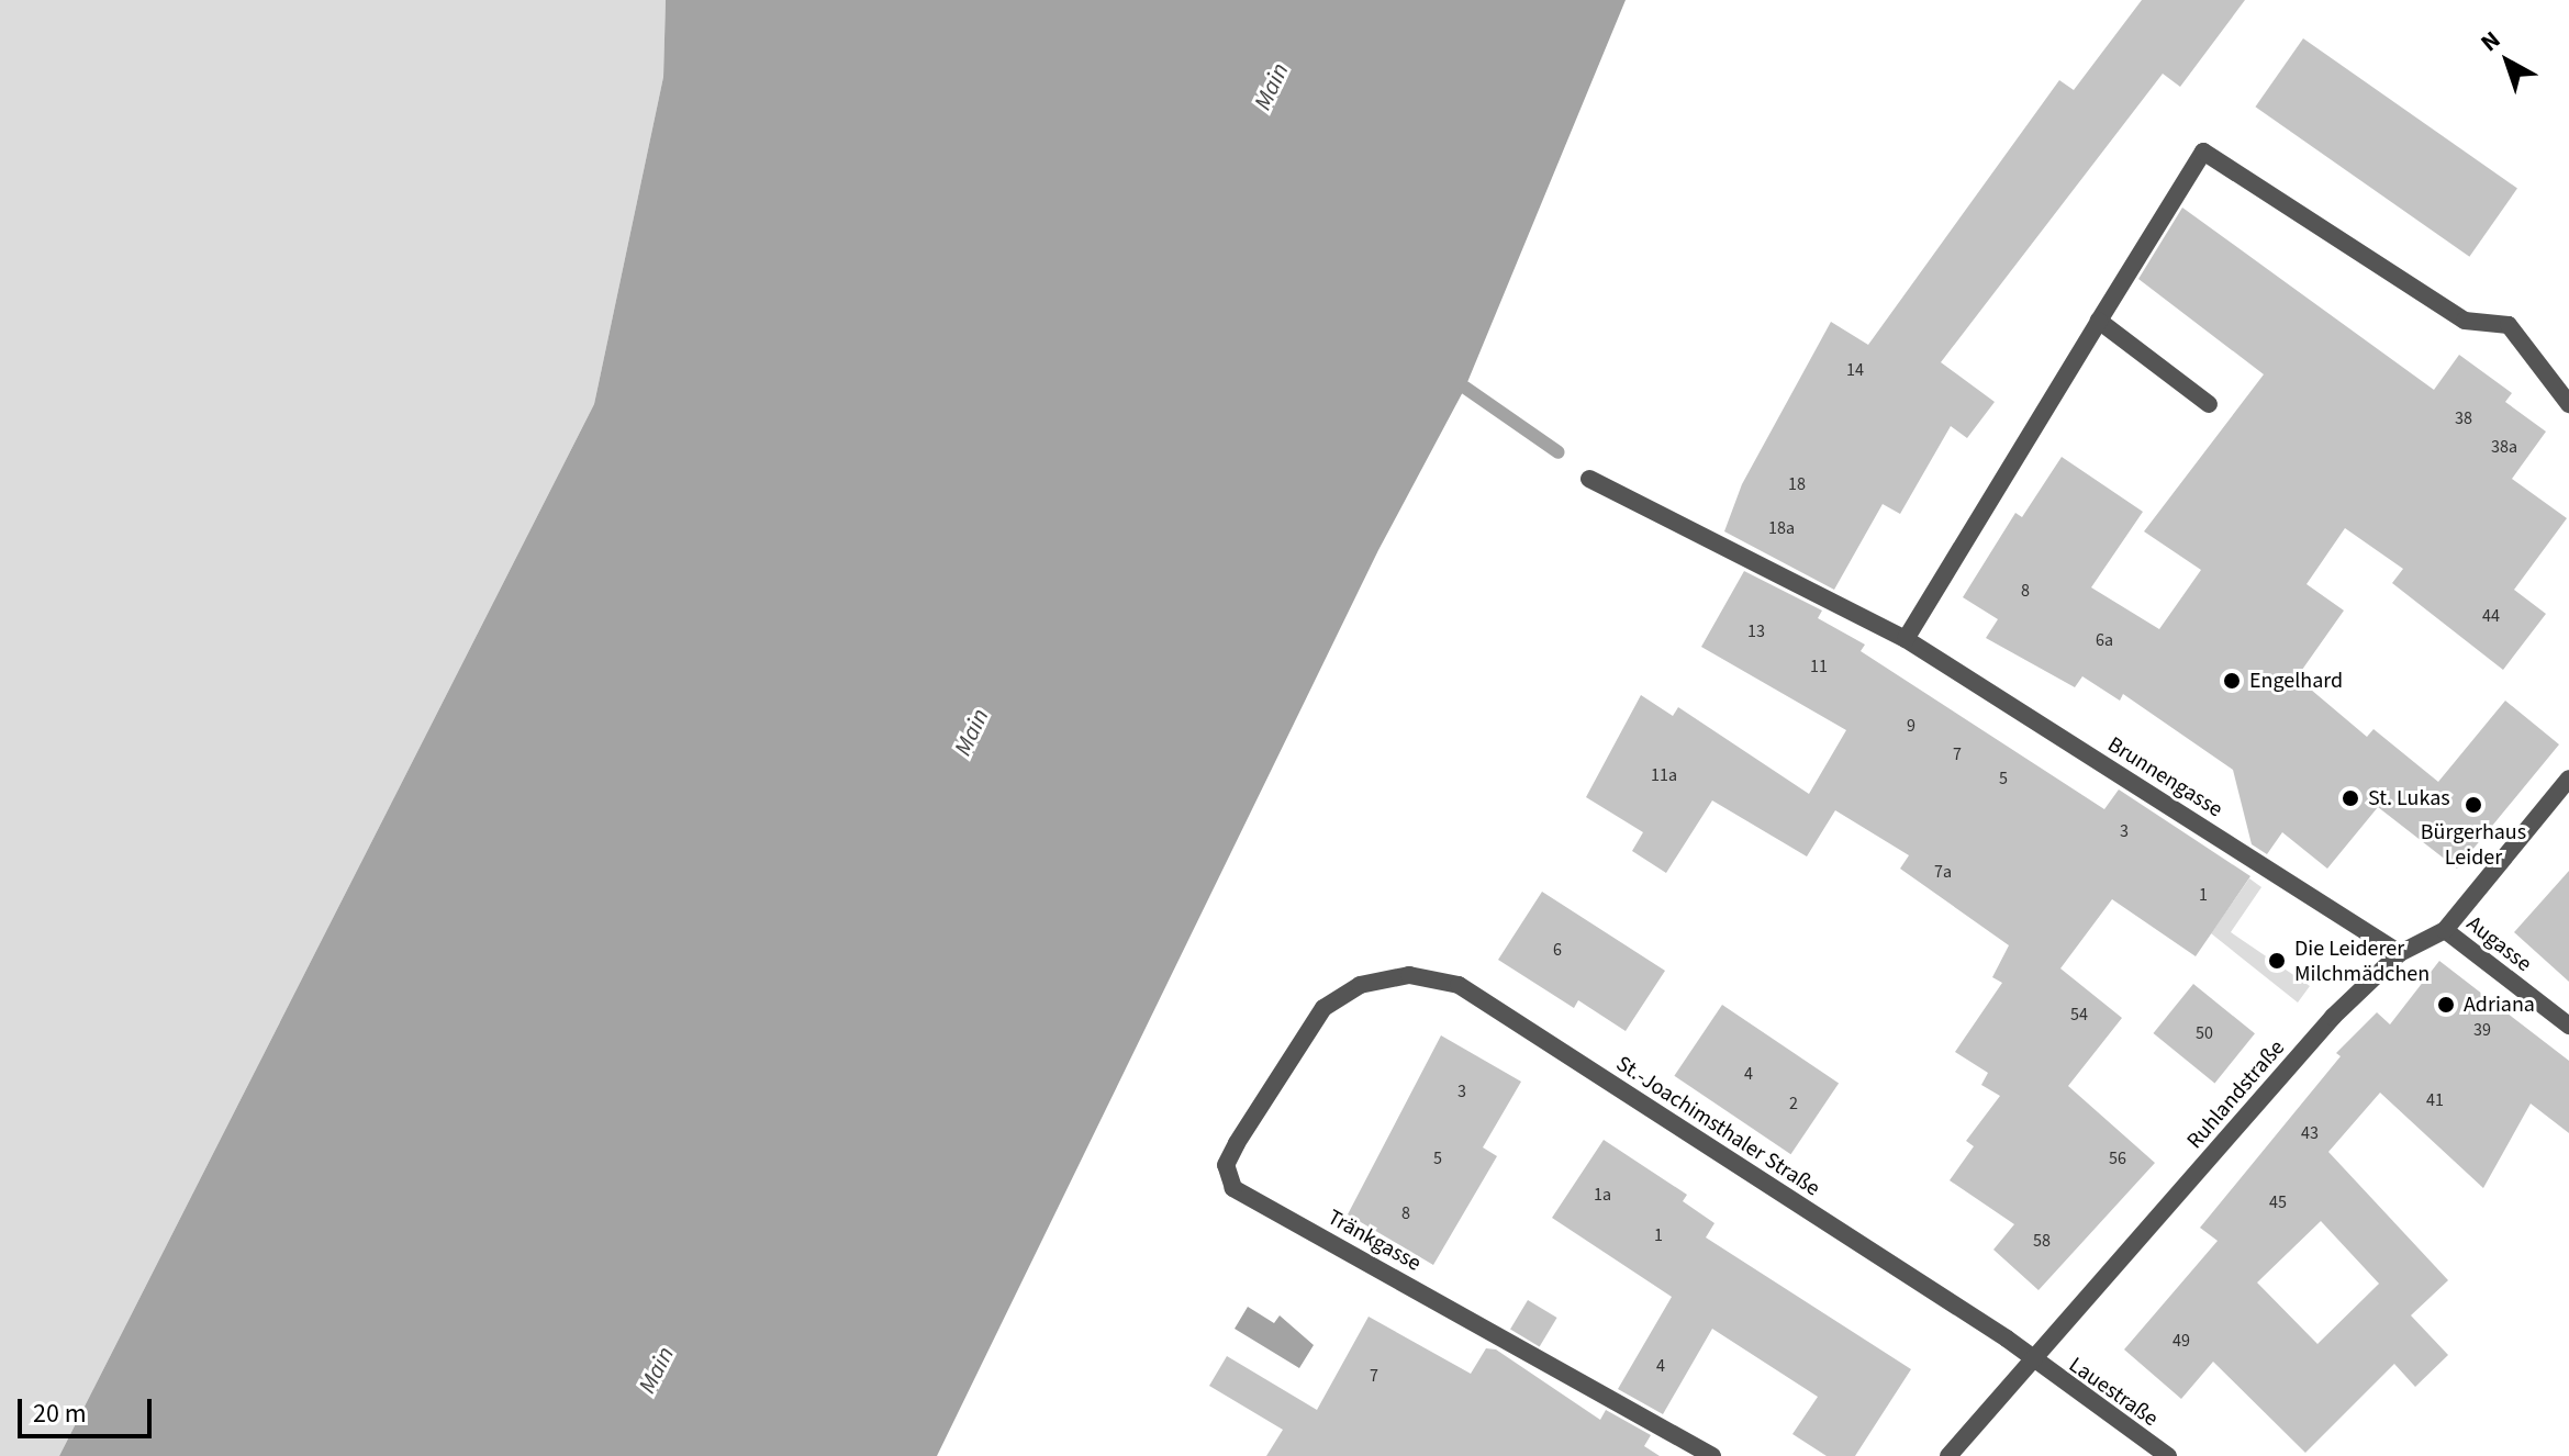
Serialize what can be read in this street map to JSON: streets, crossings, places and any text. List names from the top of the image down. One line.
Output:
{"streets":{"street":["Brunnengasse","Augasse","Ruhlandstraße","St.-Joachimsthaler Straße","Tränkgasse","Lauestraße"]},"crossings":[["Brunnengasse","Ruhlandstraße"],["Augasse","Ruhlandstraße"],["Ruhlandstraße","St.-Joachimsthaler Straße"],["Ruhlandstraße","Lauestraße"],["St.-Joachimsthaler Straße","Tränkgasse"],["St.-Joachimsthaler Straße","Lauestraße"]],"water":["Main"],"places":["Engelhard","St. Lukas","Bürgerhaus Leider","Die Leiderer Milchmädchen","Adriana"],"house_numbers":["14","38","38a","18","18a","8","44","13","6a","11","9","7","11a","5","3","7a","1","6","54","39","50","4","3","41","2","43","5","56","1a","45","8","1","58","49","4","7"],"scale_bar":"20 m","north":"top left"}
